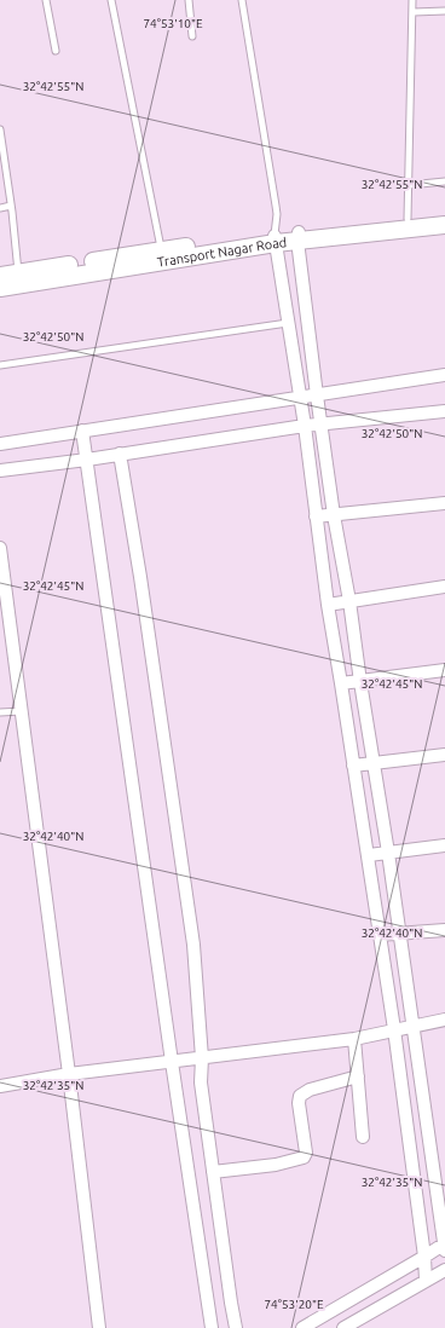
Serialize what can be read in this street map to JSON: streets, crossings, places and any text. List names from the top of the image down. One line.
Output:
{"streets":{"main road":["Transport Nagar Road"]},"coordinates":["74°53'10\"E","32°42'55\"N","32°42'50\"N","32°42'45\"N","32°42'40\"N","32°42'35\"N","74°53'20\"E"]}
